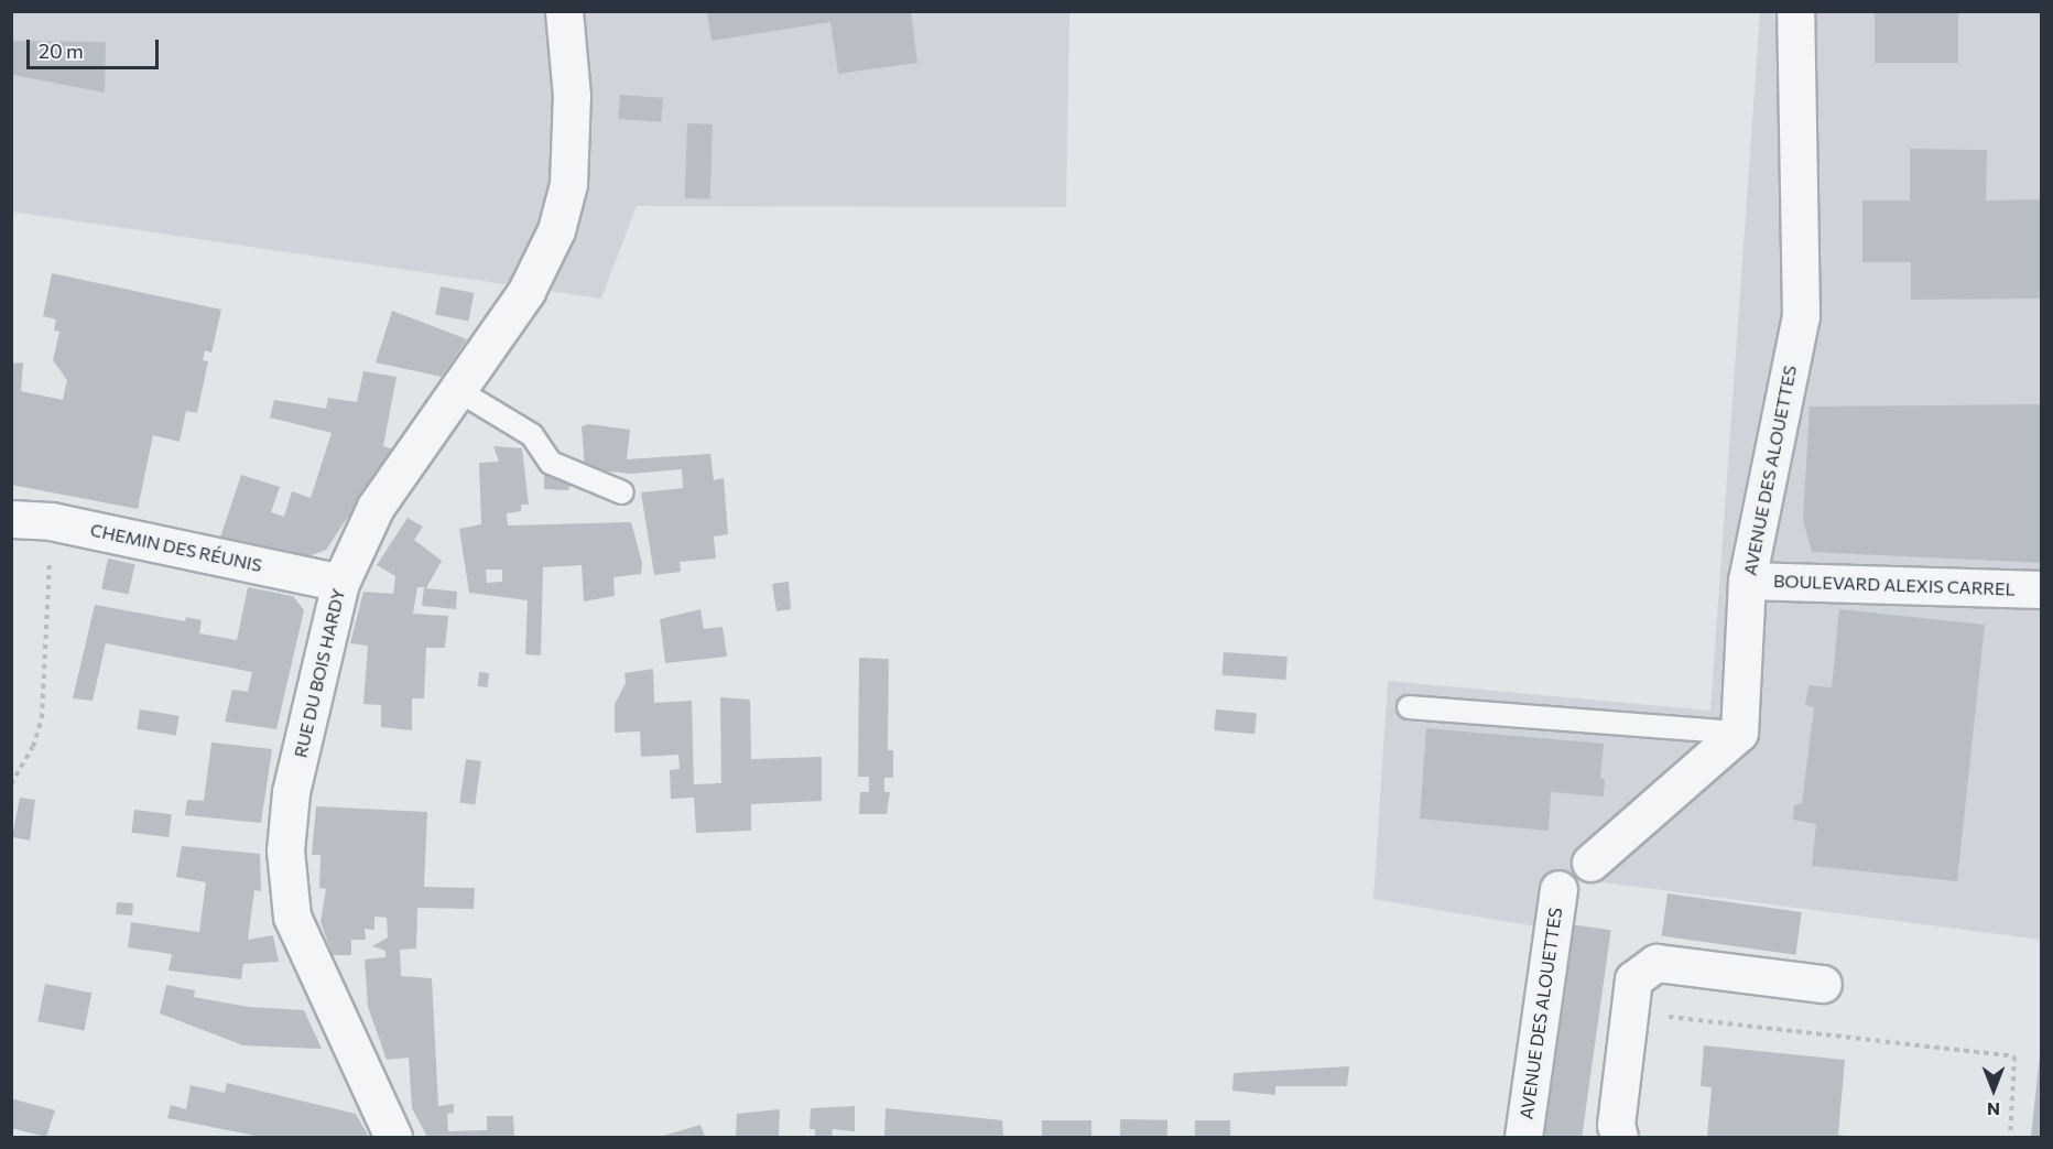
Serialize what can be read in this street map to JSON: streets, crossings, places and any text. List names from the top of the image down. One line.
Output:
{"streets":{"street":["AVENUE DES ALOUETTES","CHEMIN DES RÉUNIS","BOULEVARD ALEXIS CARREL","RUE DU BOIS HARDY"]},"crossings":[["AVENUE DES ALOUETTES","BOULEVARD ALEXIS CARREL"],["CHEMIN DES RÉUNIS","RUE DU BOIS HARDY"]],"scale_bar":"20 m","north":"bottom"}
